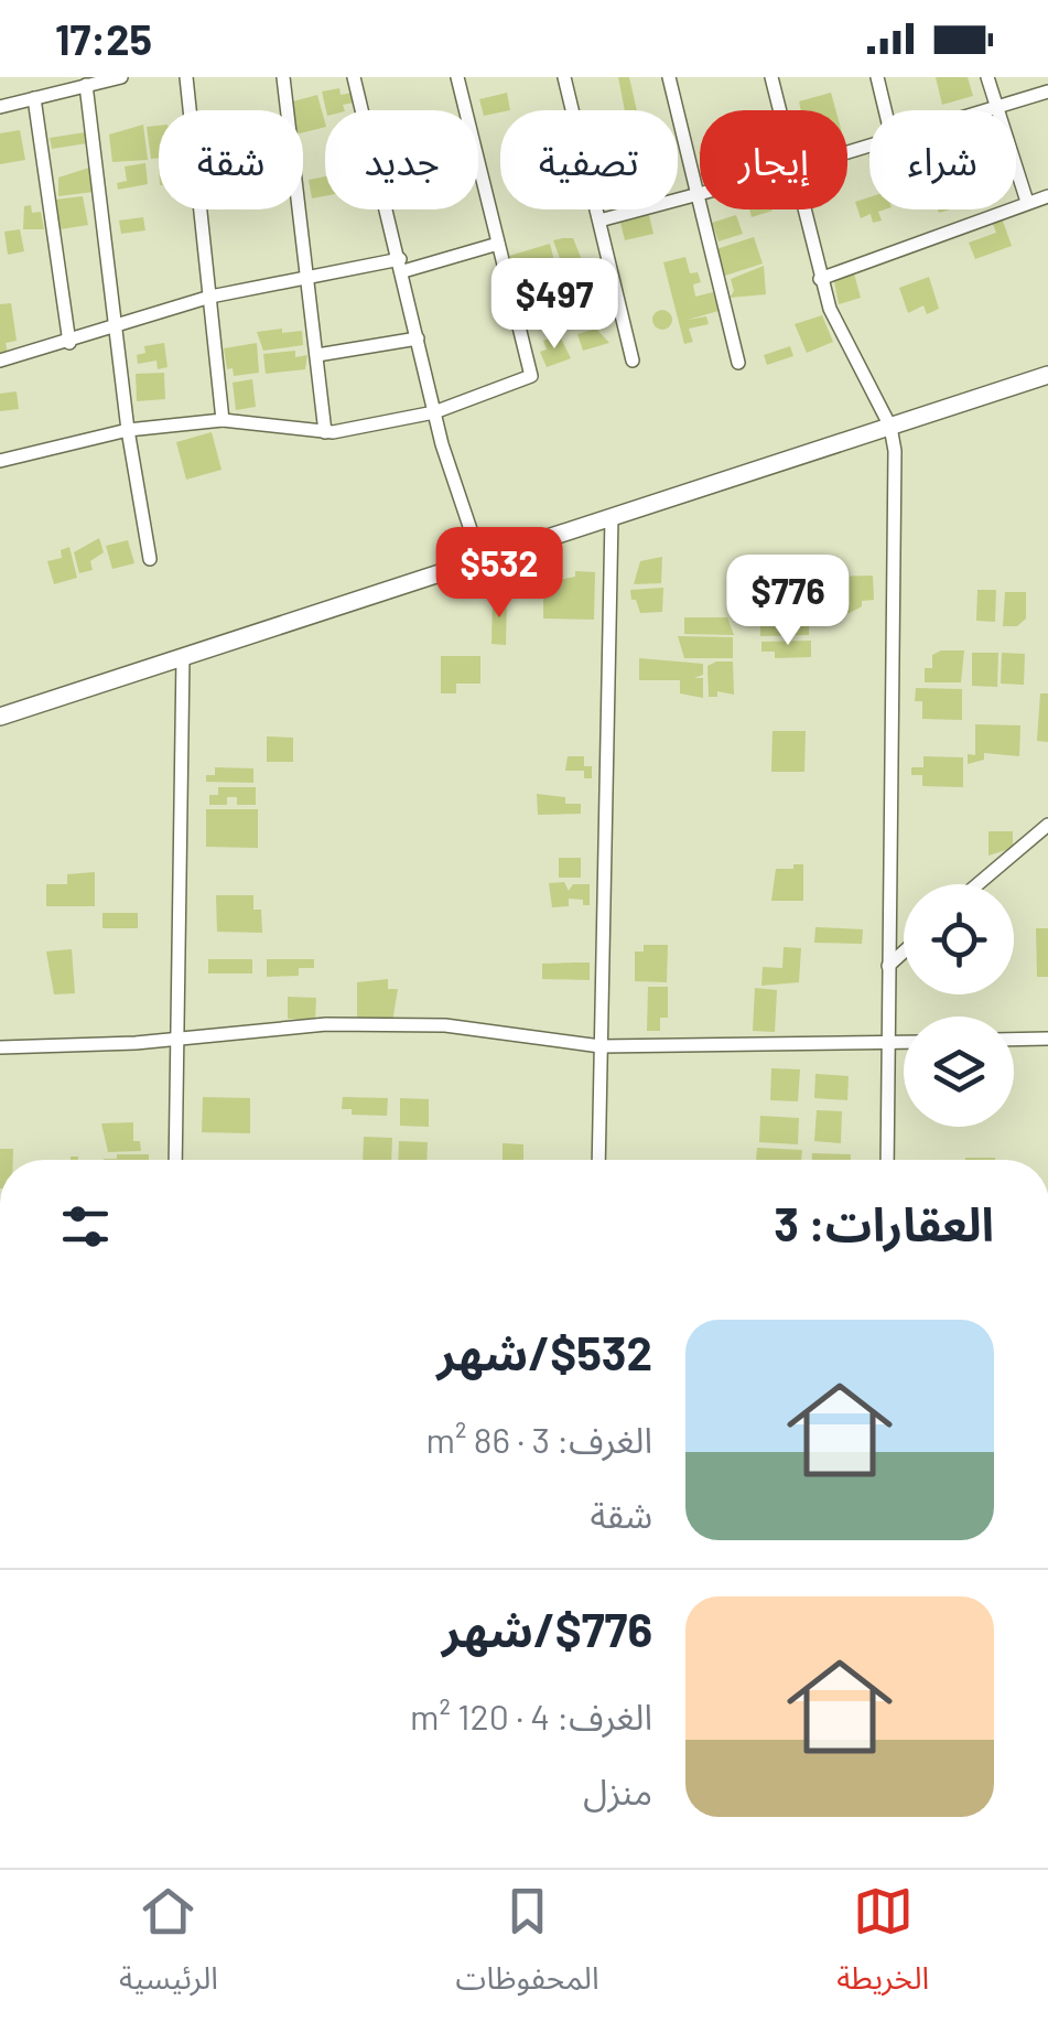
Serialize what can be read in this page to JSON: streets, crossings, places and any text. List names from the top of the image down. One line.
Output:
{"page":{"status":"17:25","chip":["شراء","إيجار","تصفية","جديد","شقة"],"price":["$497","$532","$776"],"heading":"العقارات: 3","list":[{"name":"$532/شهر","note":"الغرف: 3 · 86 m² · شقة"},{"name":"$776/شهر","note":"الغرف: 4 · 120 m² · منزل"}],"tabs":["الخريطة","المحفوظات","الرئيسية"]}}
